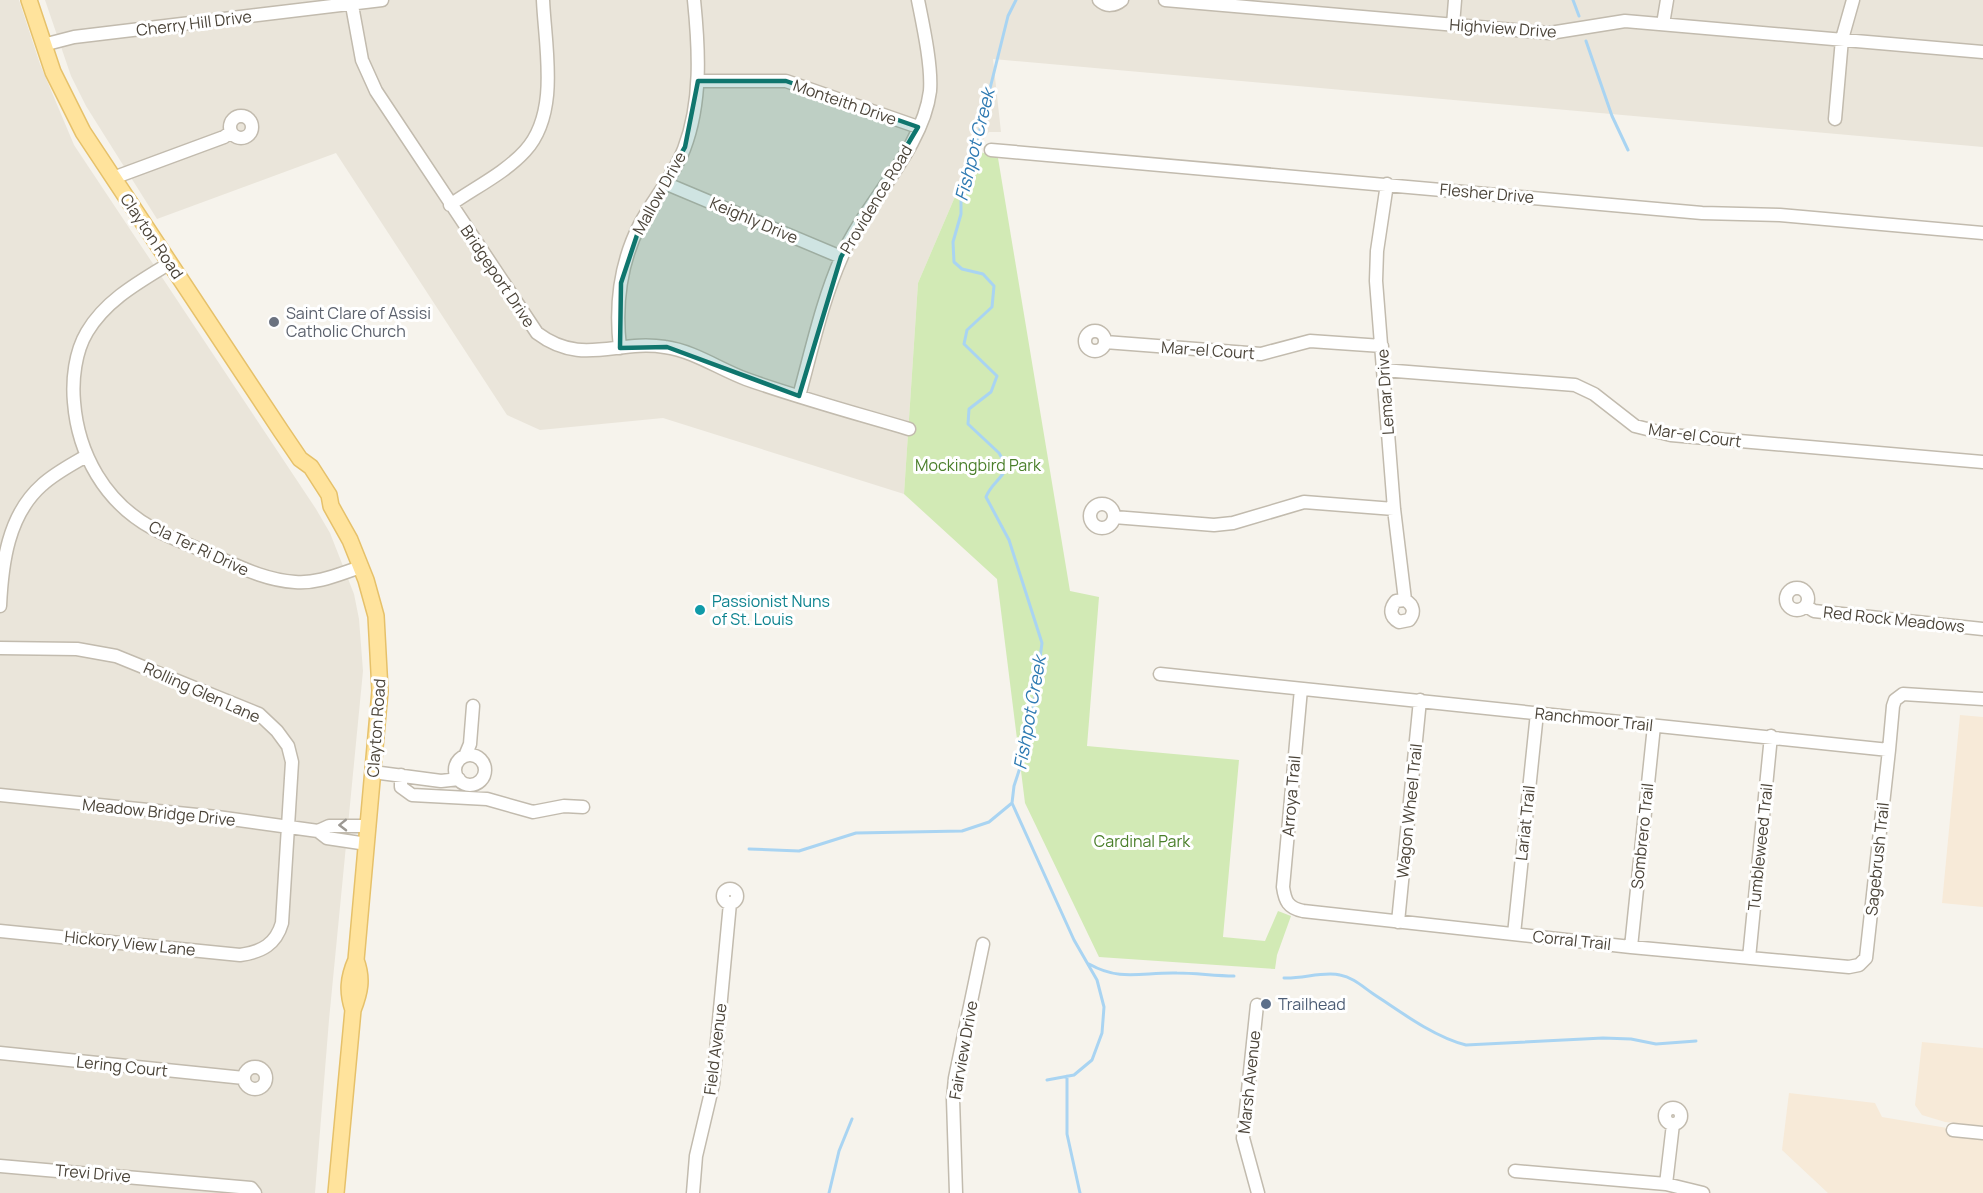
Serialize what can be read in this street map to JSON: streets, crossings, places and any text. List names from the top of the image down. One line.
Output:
{"streets":{"main road":["Clayton Road"],"street":["Cherry Hill Drive","Highview Drive","Monteith Drive","Mallow Drive","Flesher Drive","Providence Road","Keighly Drive","Bridgeport Drive","Mar-el Court","Lemar Drive","Cla Ter Ri Drive","Red Rock Meadows","Rolling Glen Lane","Ranchmoor Trail","Arroya Trail","Wagon Wheel Trail","Meadow Bridge Drive","Lariat Trail","Sombrero Trail","Tumbleweed Trail","Sagebrush Trail","Corral Trail","Hickory View Lane","Field Avenue","Fairview Drive","Lering Court","Marsh Avenue","Trevi Drive"]},"crossings":[["Cherry Hill Drive","Clayton Road"],["Cherry Hill Drive","Bridgeport Drive"],["Monteith Drive","Mallow Drive"],["Monteith Drive","Providence Road"],["Mallow Drive","Keighly Drive"],["Mallow Drive","Bridgeport Drive"],["Flesher Drive","Lemar Drive"],["Providence Road","Keighly Drive"],["Providence Road","Bridgeport Drive"],["Clayton Road","Cla Ter Ri Drive"],["Clayton Road","Meadow Bridge Drive"],["Mar-el Court","Lemar Drive"],["Rolling Glen Lane","Meadow Bridge Drive"],["Rolling Glen Lane","Hickory View Lane"],["Ranchmoor Trail","Arroya Trail"],["Ranchmoor Trail","Wagon Wheel Trail"],["Ranchmoor Trail","Lariat Trail"],["Ranchmoor Trail","Sombrero Trail"],["Ranchmoor Trail","Tumbleweed Trail"],["Ranchmoor Trail","Sagebrush Trail"],["Arroya Trail","Corral Trail"],["Wagon Wheel Trail","Corral Trail"],["Lariat Trail","Corral Trail"],["Sombrero Trail","Corral Trail"],["Tumbleweed Trail","Corral Trail"],["Sagebrush Trail","Corral Trail"]],"water":["Fishpot Creek"],"parks":["Mockingbird Park","Cardinal Park"],"places":["Saint Clare of Assisi Catholic Church","Passionist Nuns of St. Louis","Trailhead"]}
